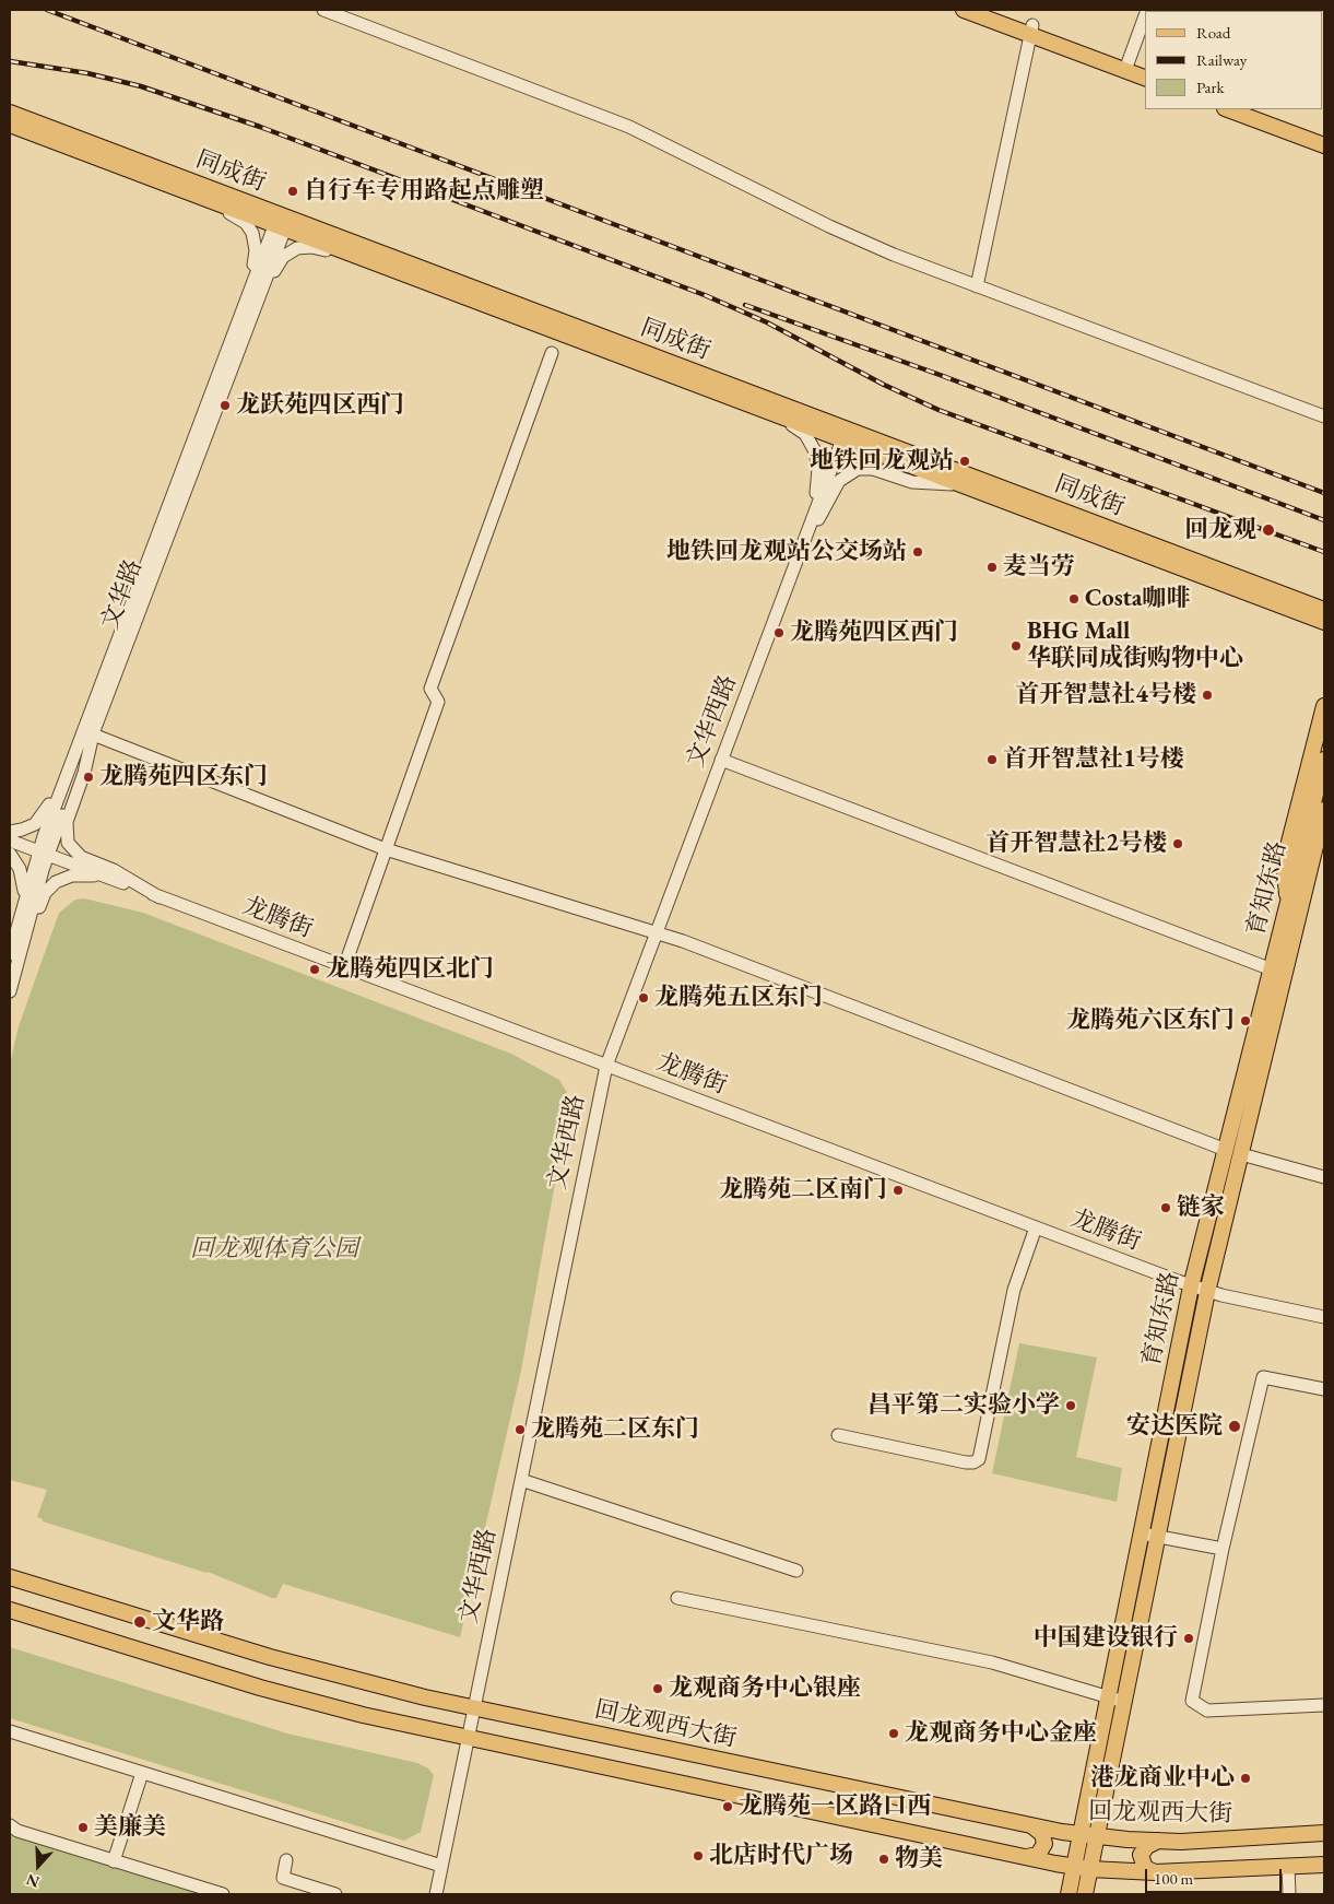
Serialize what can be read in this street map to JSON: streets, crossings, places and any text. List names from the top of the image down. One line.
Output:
{"streets":{"main road":["同成街","育知东路","回龙观西大街"],"street":["文华路","文华西路","龙腾街"]},"crossings":[["同成街","文华路"],["同成街","文华西路"],["文华路","龙腾街"],["文华西路","龙腾街"],["文华西路","回龙观西大街"],["育知东路","龙腾街"],["育知东路","回龙观西大街"]],"parks":["回龙观体育公园"],"places":["自行车专用路起点雕塑","龙跃苑四区西门","地铁回龙观站","回龙观","地铁回龙观站公交场站","麦当劳","Costa咖啡","龙腾苑四区西门","BHG Mall 华联同成街购物中心","首开智慧社4号楼","首开智慧社1号楼","龙腾苑四区东门","首开智慧社2号楼","龙腾苑四区北门","龙腾苑五区东门","龙腾苑六区东门","龙腾苑二区南门","链家","昌平第二实验小学","安达医院","龙腾苑二区东门","文华路","中国建设银行","龙观商务中心银座","龙观商务中心金座","港龙商业中心","龙腾苑一区路口西","美廉美","北店时代广场","物美"],"legend":["Road","Railway","Park"],"scale_bar":"100 m","north":"bottom"}
